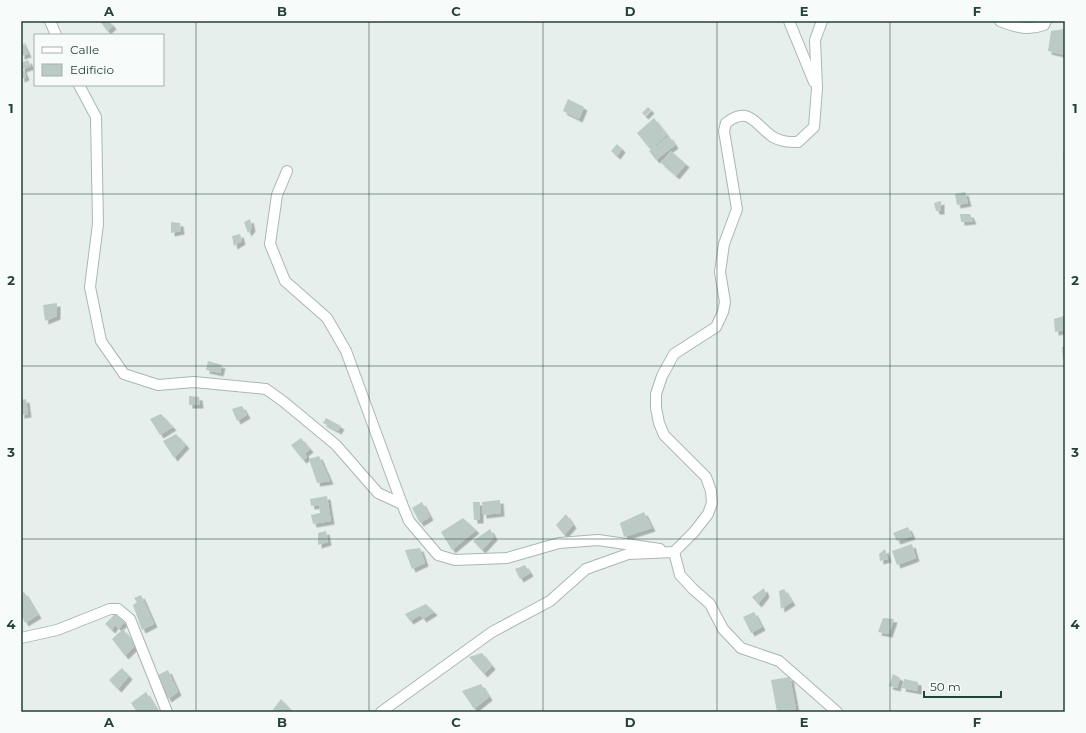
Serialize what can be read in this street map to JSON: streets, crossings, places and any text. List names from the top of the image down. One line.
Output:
{"legend":["Calle","Edificio"],"scale_bar":"50 m","grid":{"columns":["A","B","C","D","E","F"],"rows":["1","2","3","4"]}}
